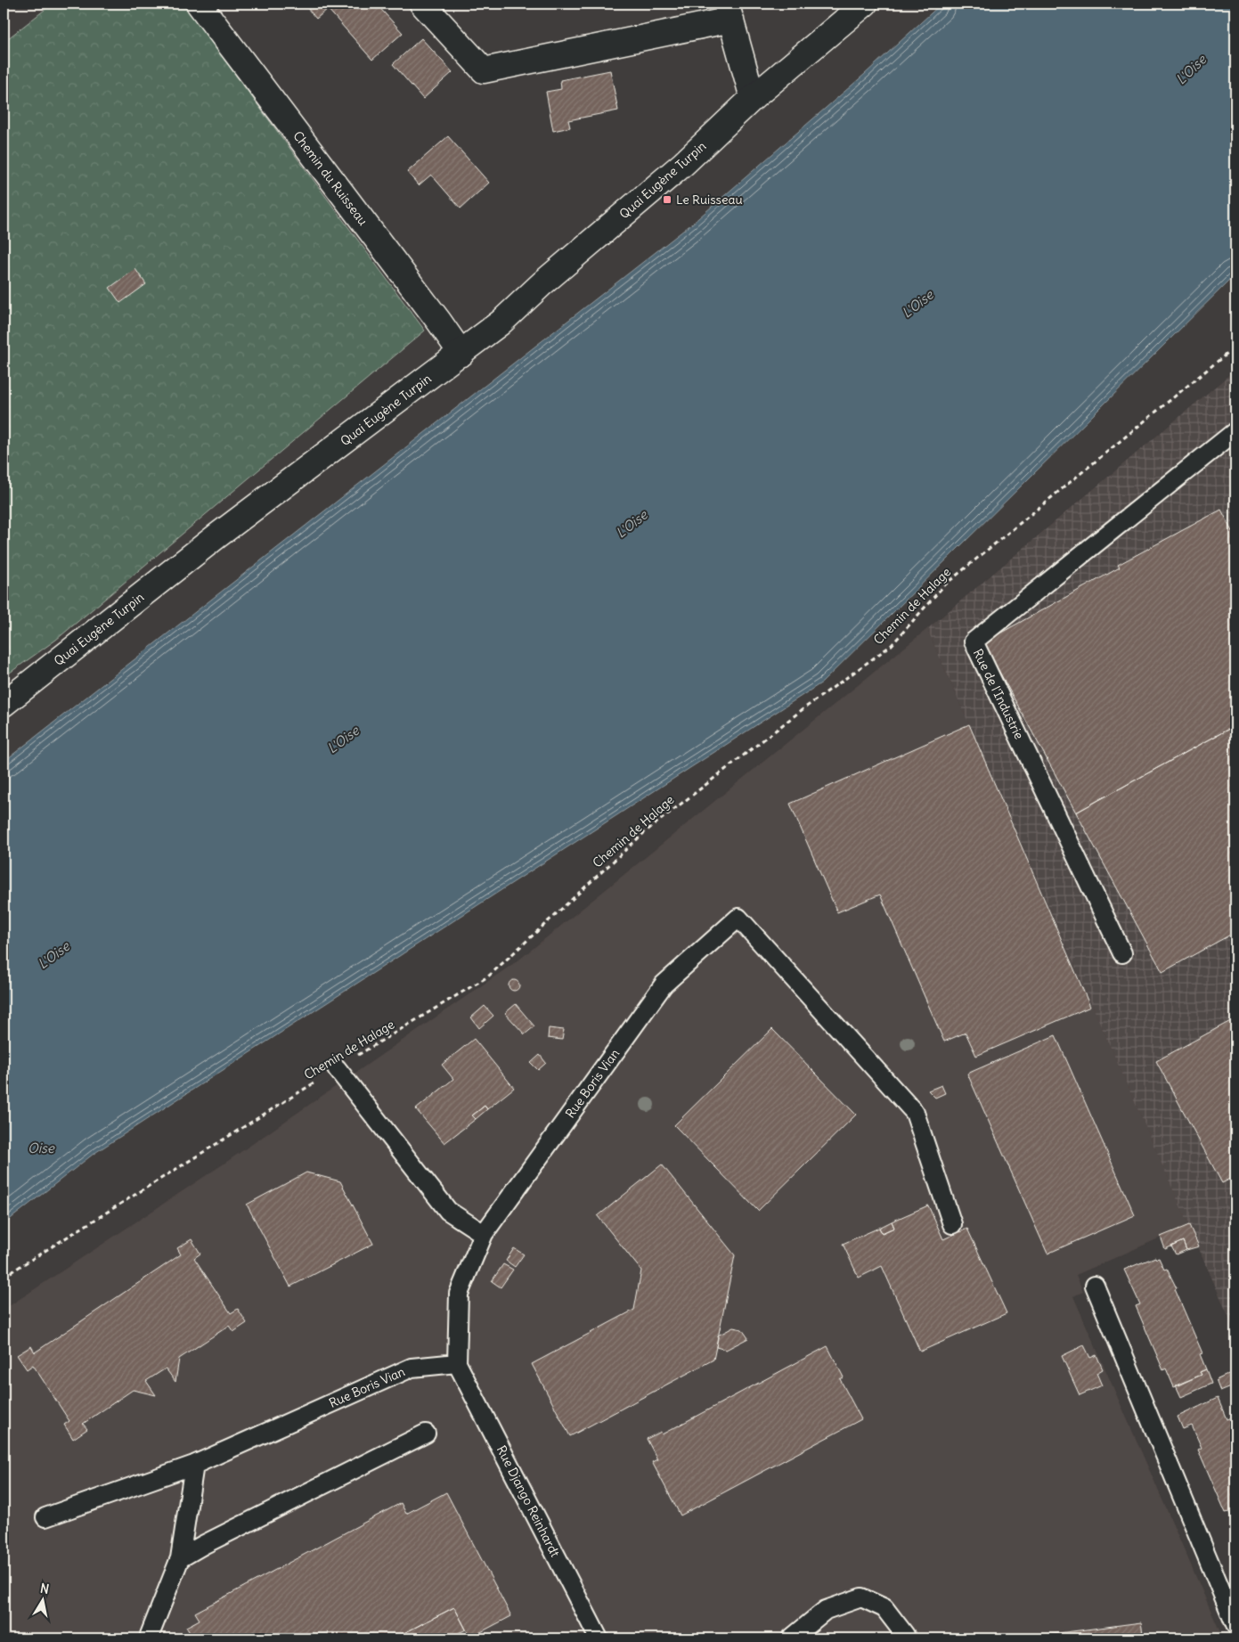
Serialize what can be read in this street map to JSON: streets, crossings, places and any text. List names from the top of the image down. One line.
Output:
{"streets":{"main road":["Chemin du Ruisseau","Quai Eugène Turpin"],"lane":["Rue de l'Industrie","Rue Boris Vian","Rue Django Reinhardt"],"path":["Chemin de Halage"]},"crossings":[["Chemin du Ruisseau","Quai Eugène Turpin"],["Rue Boris Vian","Rue Django Reinhardt"]],"water":["L'Oise","Oise"],"places":{"transit":["Le Ruisseau"]},"north":"top"}
